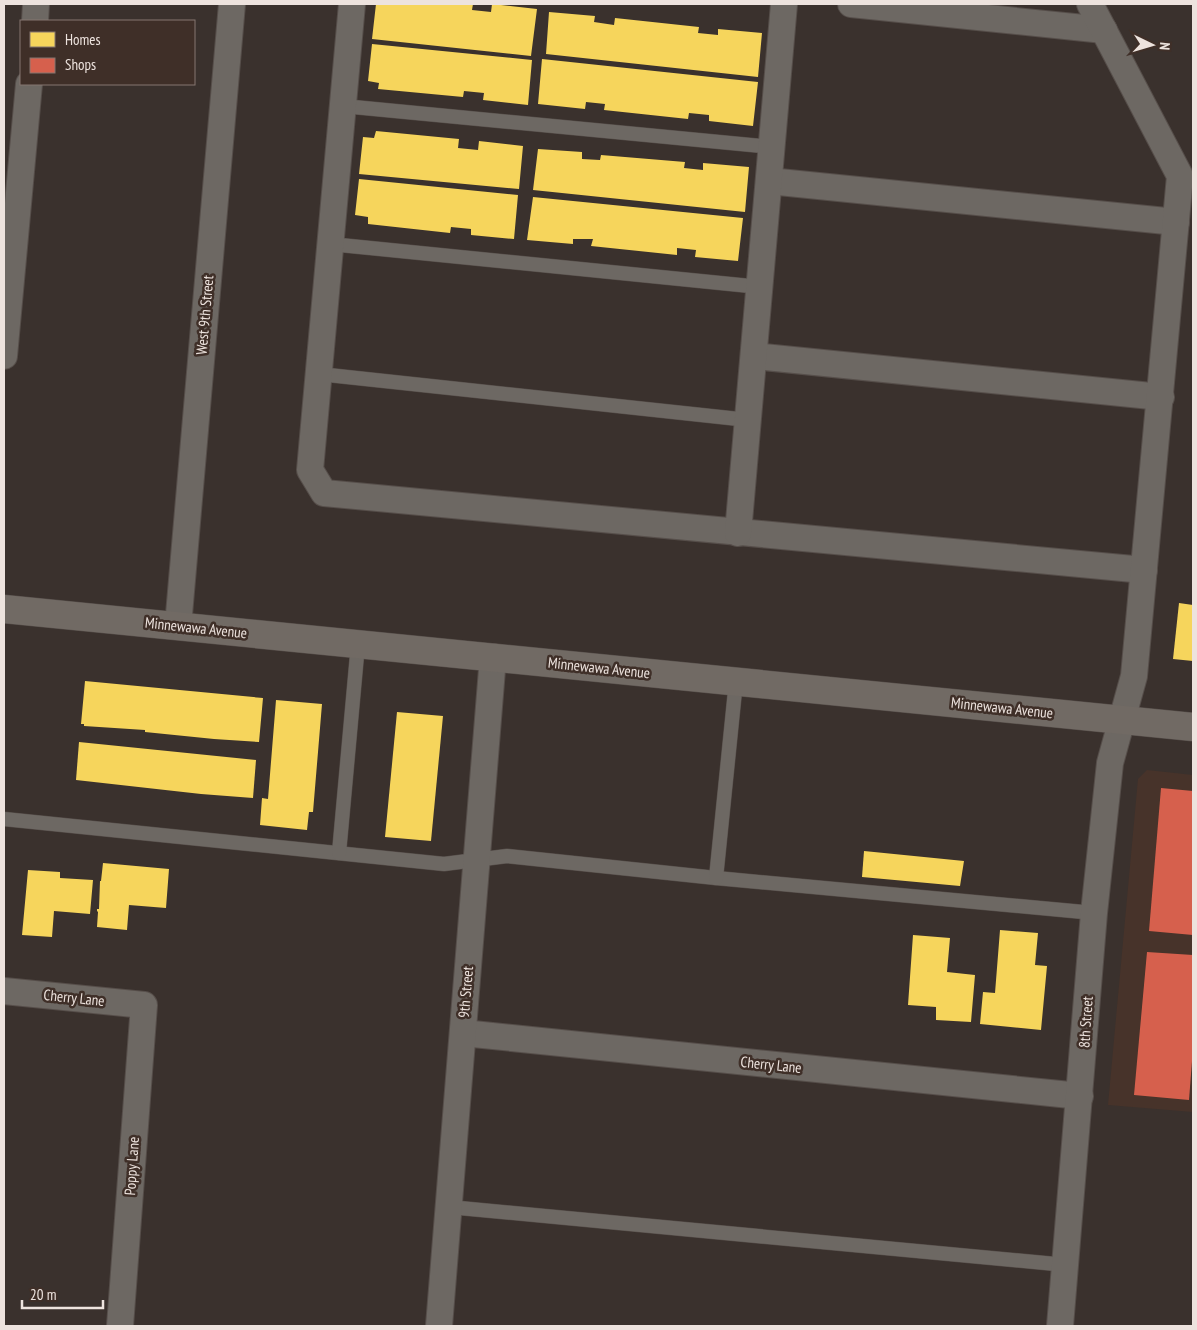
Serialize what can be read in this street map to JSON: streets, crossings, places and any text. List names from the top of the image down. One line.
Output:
{"streets":{"main road":["Minnewawa Avenue"],"street":["West 9th Street","9th Street","Cherry Lane","8th Street","Poppy Lane"]},"crossings":[["West 9th Street","Minnewawa Avenue"],["Minnewawa Avenue","9th Street"],["Minnewawa Avenue","8th Street"],["9th Street","Cherry Lane"],["Cherry Lane","8th Street"],["Cherry Lane","Poppy Lane"]],"legend":["Homes","Shops"],"scale_bar":"20 m","north":"right"}
